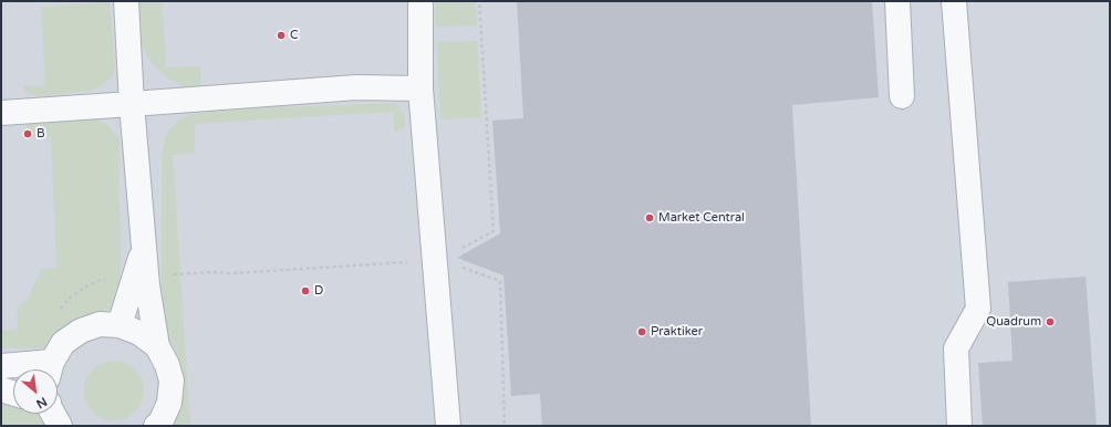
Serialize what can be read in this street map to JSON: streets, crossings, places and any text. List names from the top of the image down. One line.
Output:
{"places":["C","B","Market Central","D","Quadrum","Praktiker"],"north":"bottom right"}
